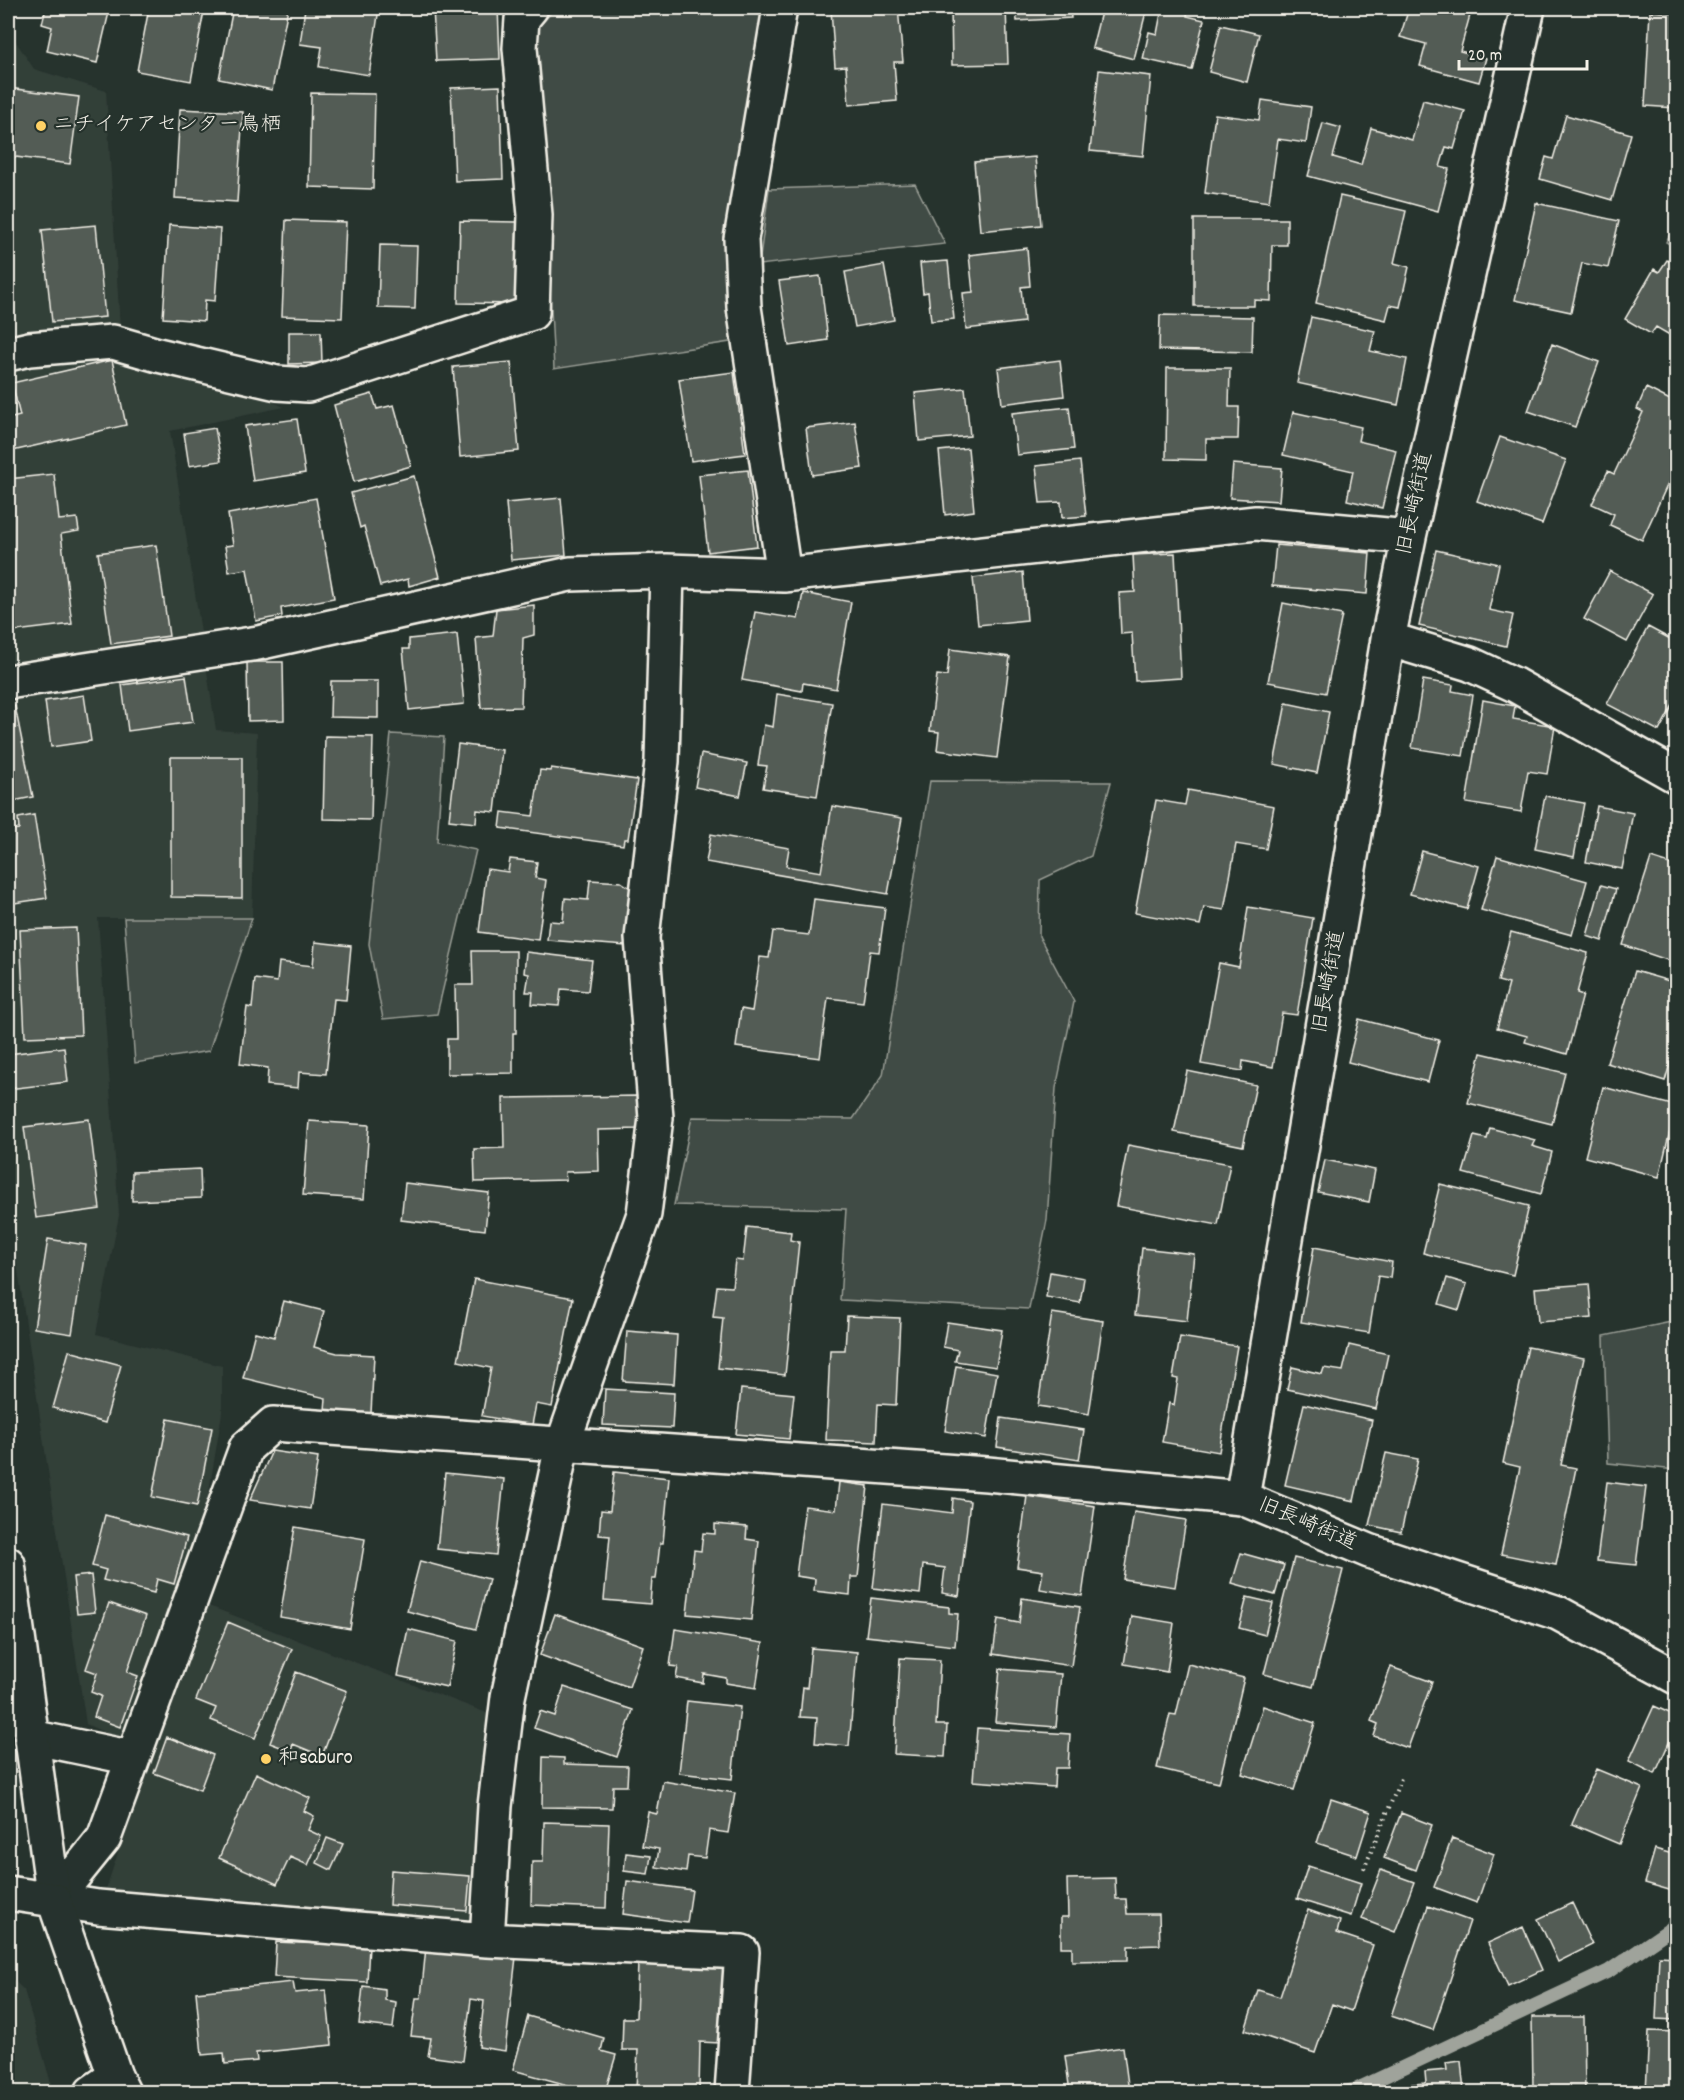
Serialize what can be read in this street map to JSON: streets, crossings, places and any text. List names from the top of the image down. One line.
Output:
{"streets":{"street":["旧長崎街道"]},"places":["ニチイケアセンター鳥栖","和saburo"],"scale_bar":"20 m"}
